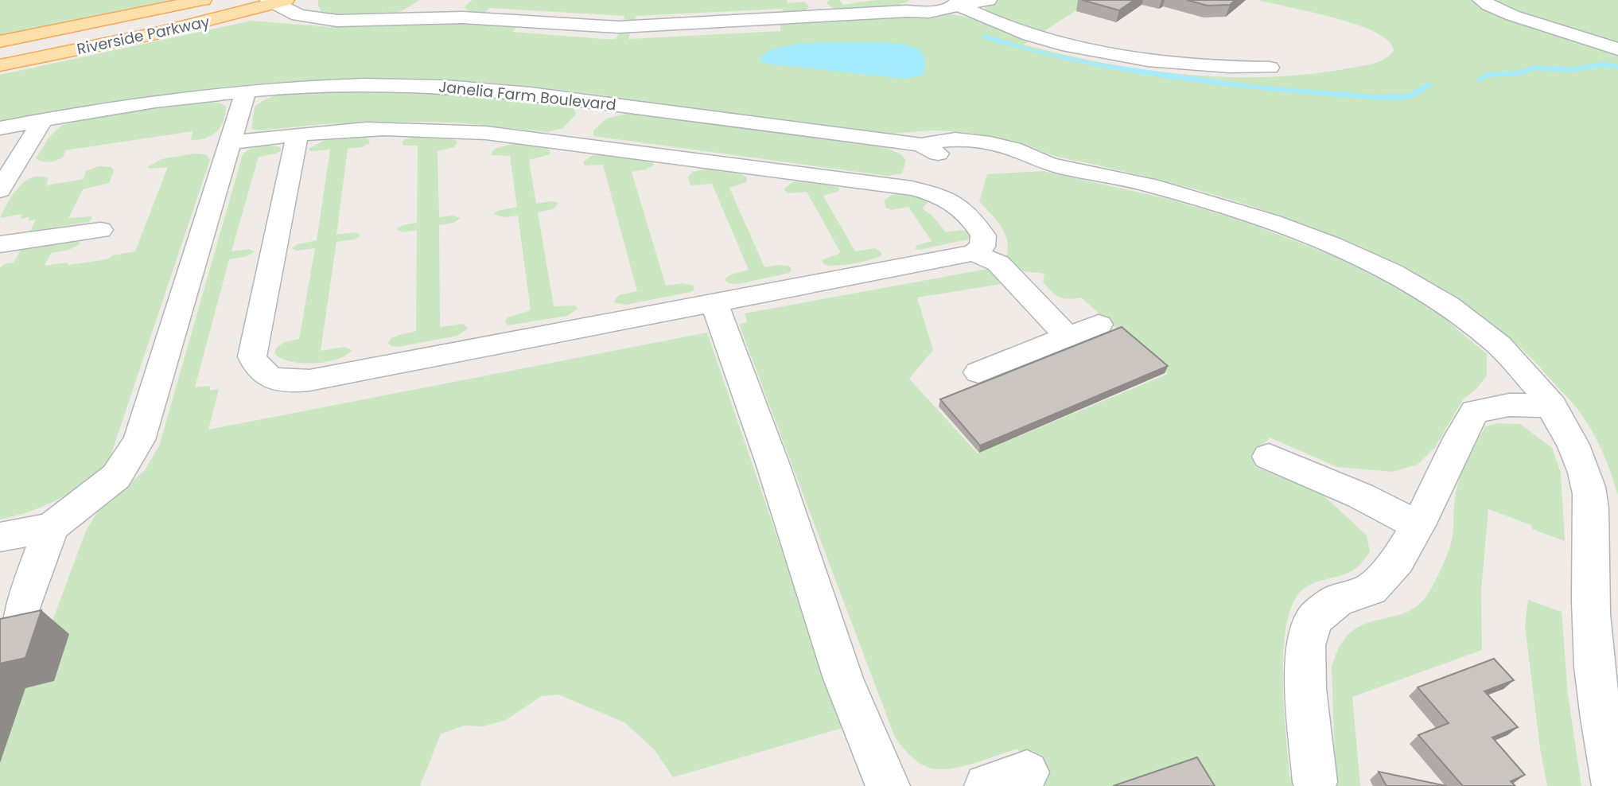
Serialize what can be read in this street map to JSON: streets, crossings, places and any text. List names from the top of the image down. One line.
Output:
{"streets":{"main road":["Riverside Parkway"],"street":["Janelia Farm Boulevard"]}}
